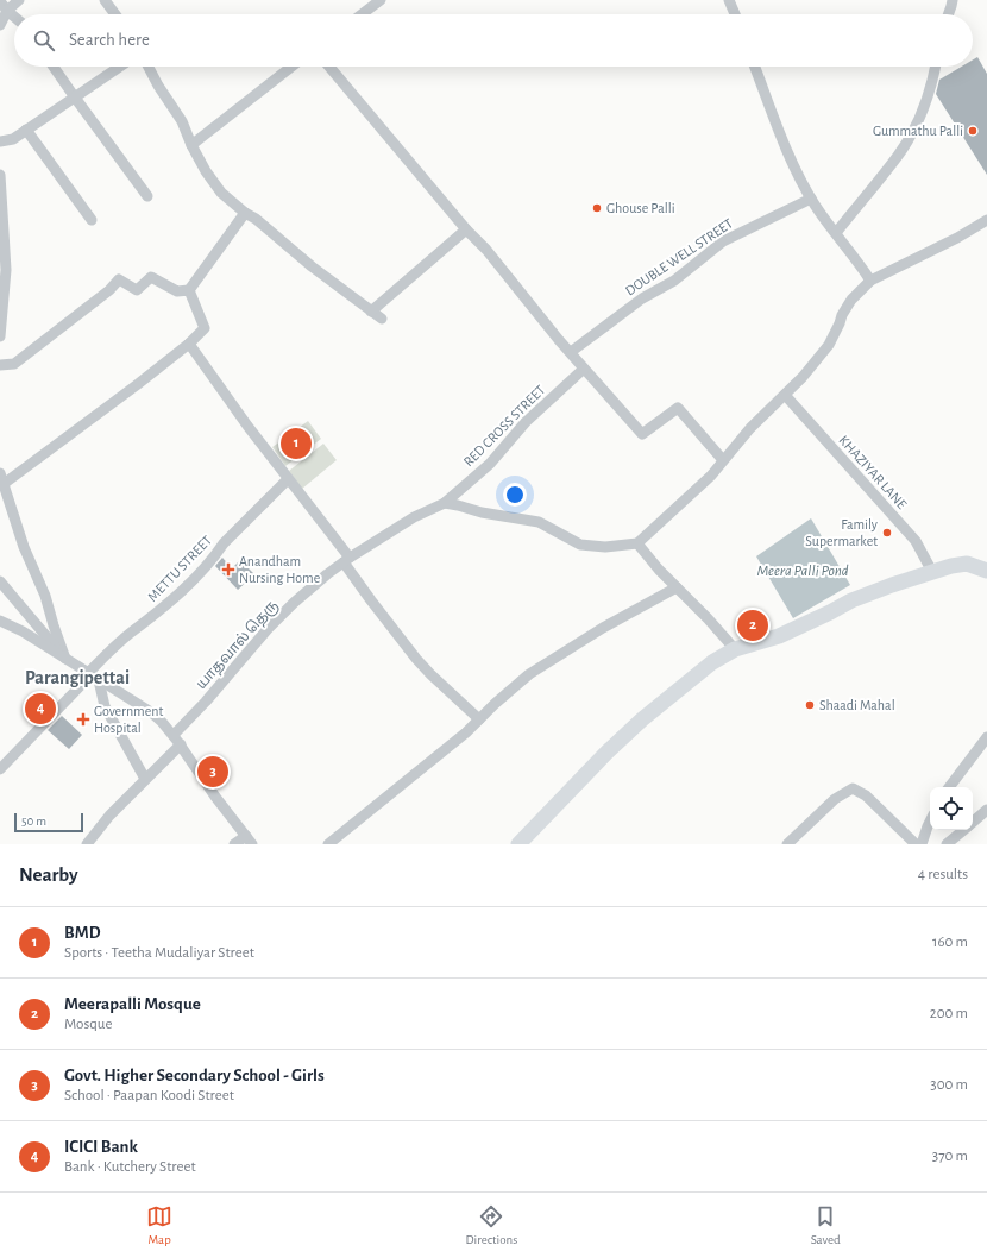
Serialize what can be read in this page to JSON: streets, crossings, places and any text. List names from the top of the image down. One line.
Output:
{"streets":{"street":["DOUBLE WELL STREET","RED CROSS STREET","KHAZIYAR LANE","METTU STREET","யாதவால் தெரு"]},"crossings":[["RED CROSS STREET","யாதவால் தெரு"]],"districts":["Parangipettai"],"water":["Meera Palli Pond"],"places":{"other":["Gummathu Palli","Ghouse Palli","Family Supermarket","Shaadi Mahal"],"health":["Anandham Nursing Home","Government Hospital"]},"scale_bar":"50 m","page":{"search":"Search here","pins":["1","2","4","3"],"scale":"50 m","heading":["Nearby","4 results"],"list":[{"mark":"1","name":"BMD","note":"Sports · Teetha Mudaliyar Street","value":"160 m"},{"mark":"2","name":"Meerapalli Mosque","note":"Mosque","value":"200 m"},{"mark":"3","name":"Govt. Higher Secondary School - Girls","note":"School · Paapan Koodi Street","value":"300 m"},{"mark":"4","name":"ICICI Bank","note":"Bank · Kutchery Street","value":"370 m"}],"nav":["Map","Directions","Saved"]}}
